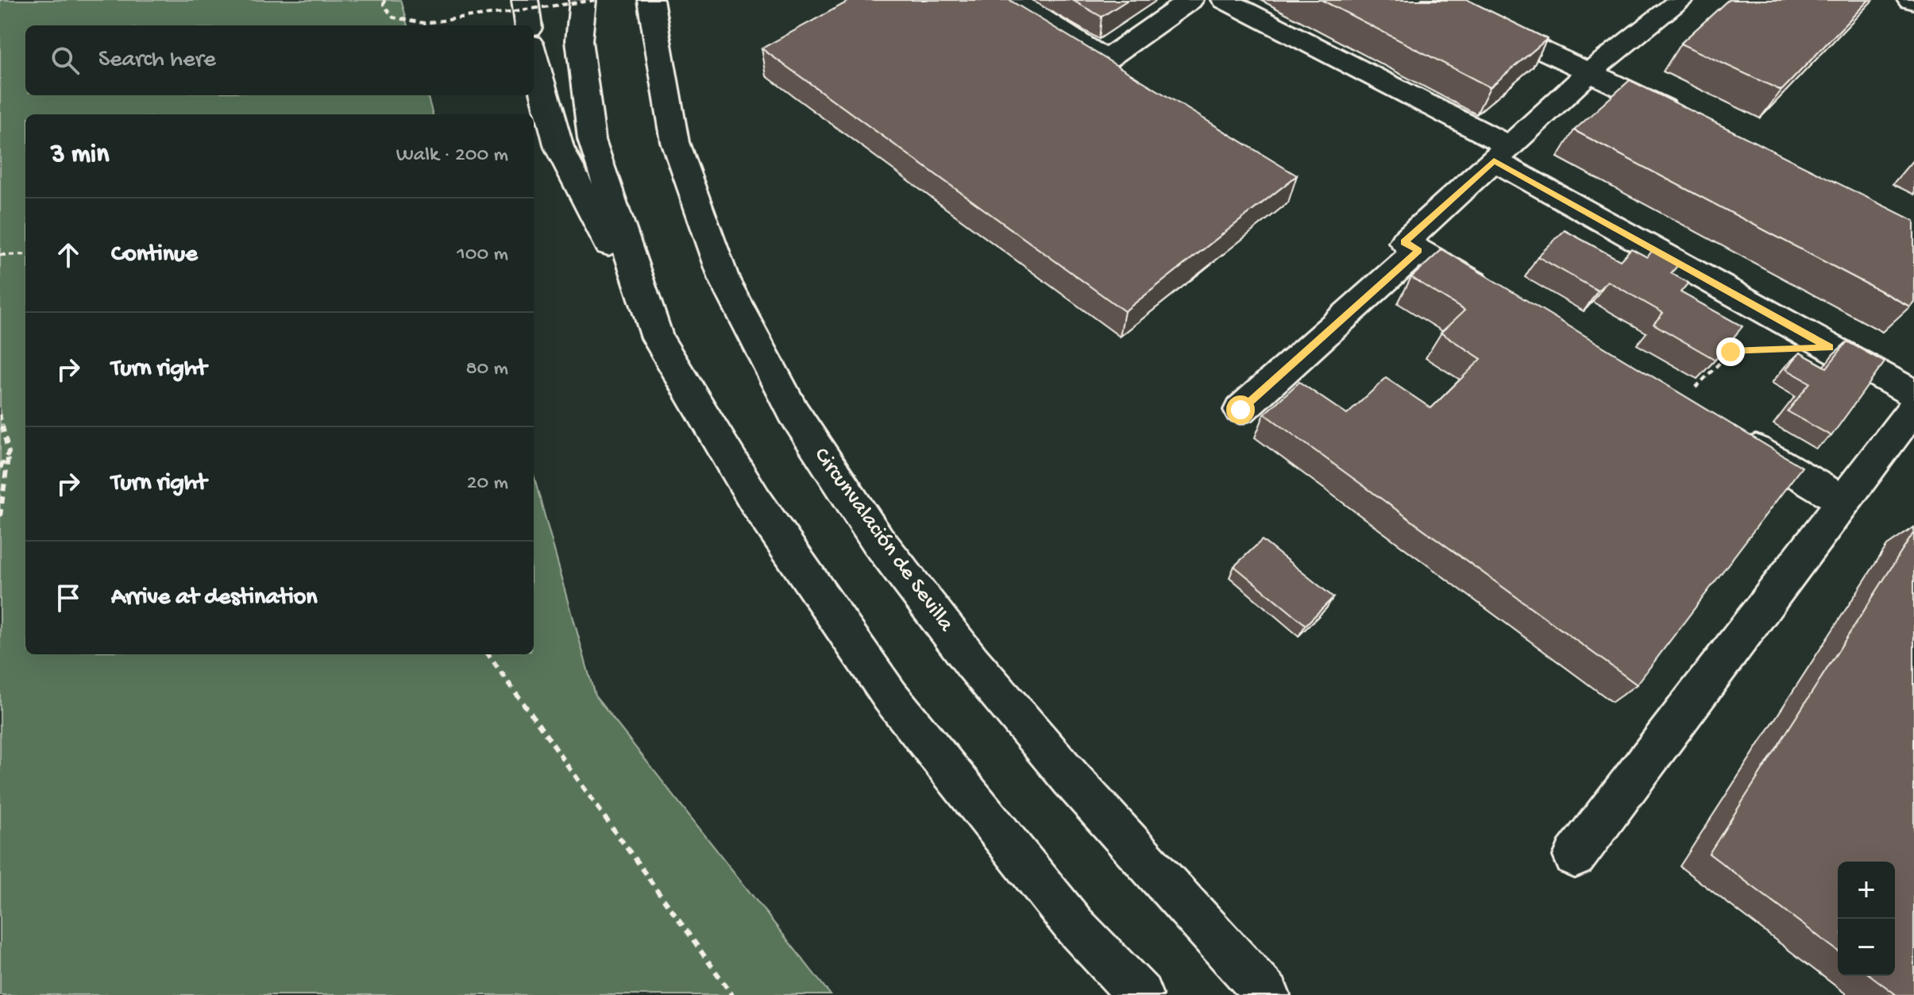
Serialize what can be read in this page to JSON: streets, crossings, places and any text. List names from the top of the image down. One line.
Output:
{"streets":{"main road":["Circunvalación de Sevilla"]},"page":{"search":"Search here","heading":["3 min","Walk · 200 m"],"list":[["Continue","100 m"],["Turn right","80 m"],["Turn right","20 m"],"Arrive at destination"],"map_buttons":["+","−"]}}
